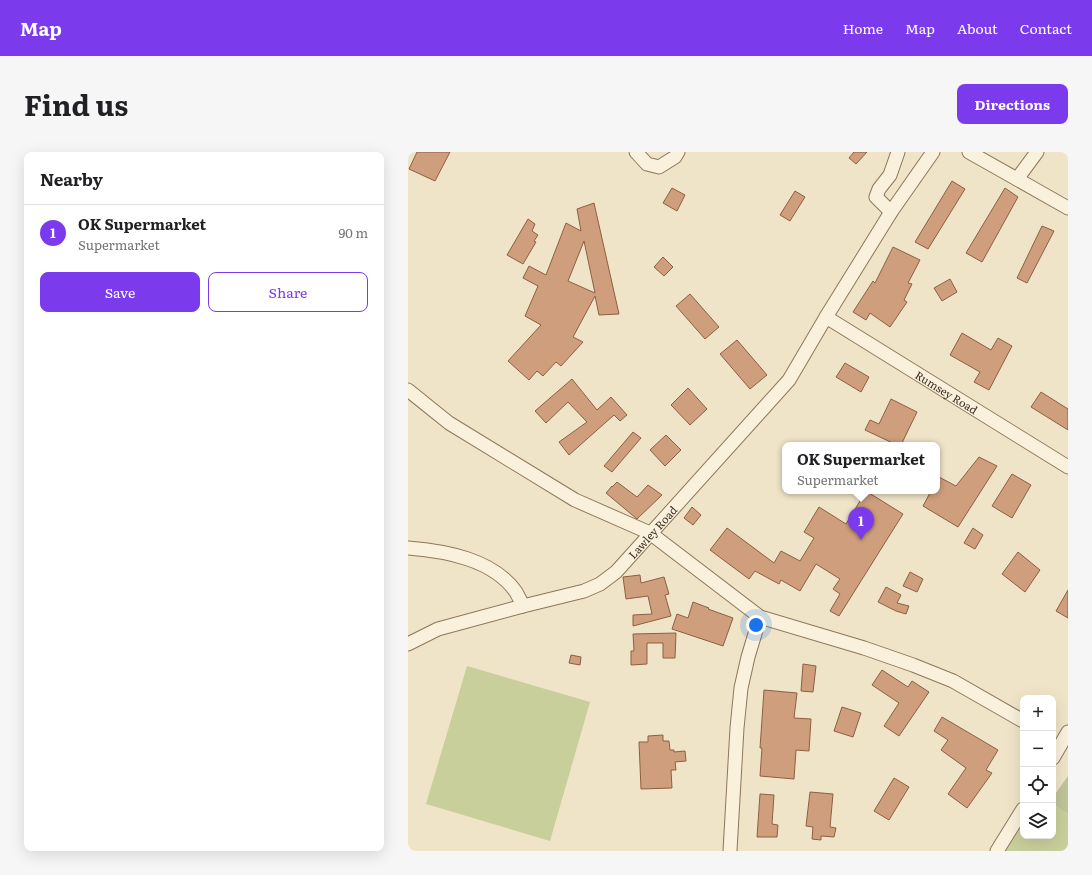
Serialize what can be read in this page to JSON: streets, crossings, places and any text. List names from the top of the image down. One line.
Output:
{"streets":{"street":["Rumsey Road","Lawley Road"]},"crossings":[["Rumsey Road","Lawley Road"]],"page":{"header":"Map","nav":["Home","Map","About","Contact"],"title":"Find us","buttons":["Directions",["Save","Share"]],"heading":"Nearby","list":[{"mark":"1","name":"OK Supermarket","note":"Supermarket","value":"90 m"}],"popup":["OK Supermarket","Supermarket"],"pins":"1","map_buttons":["+","−"]}}
